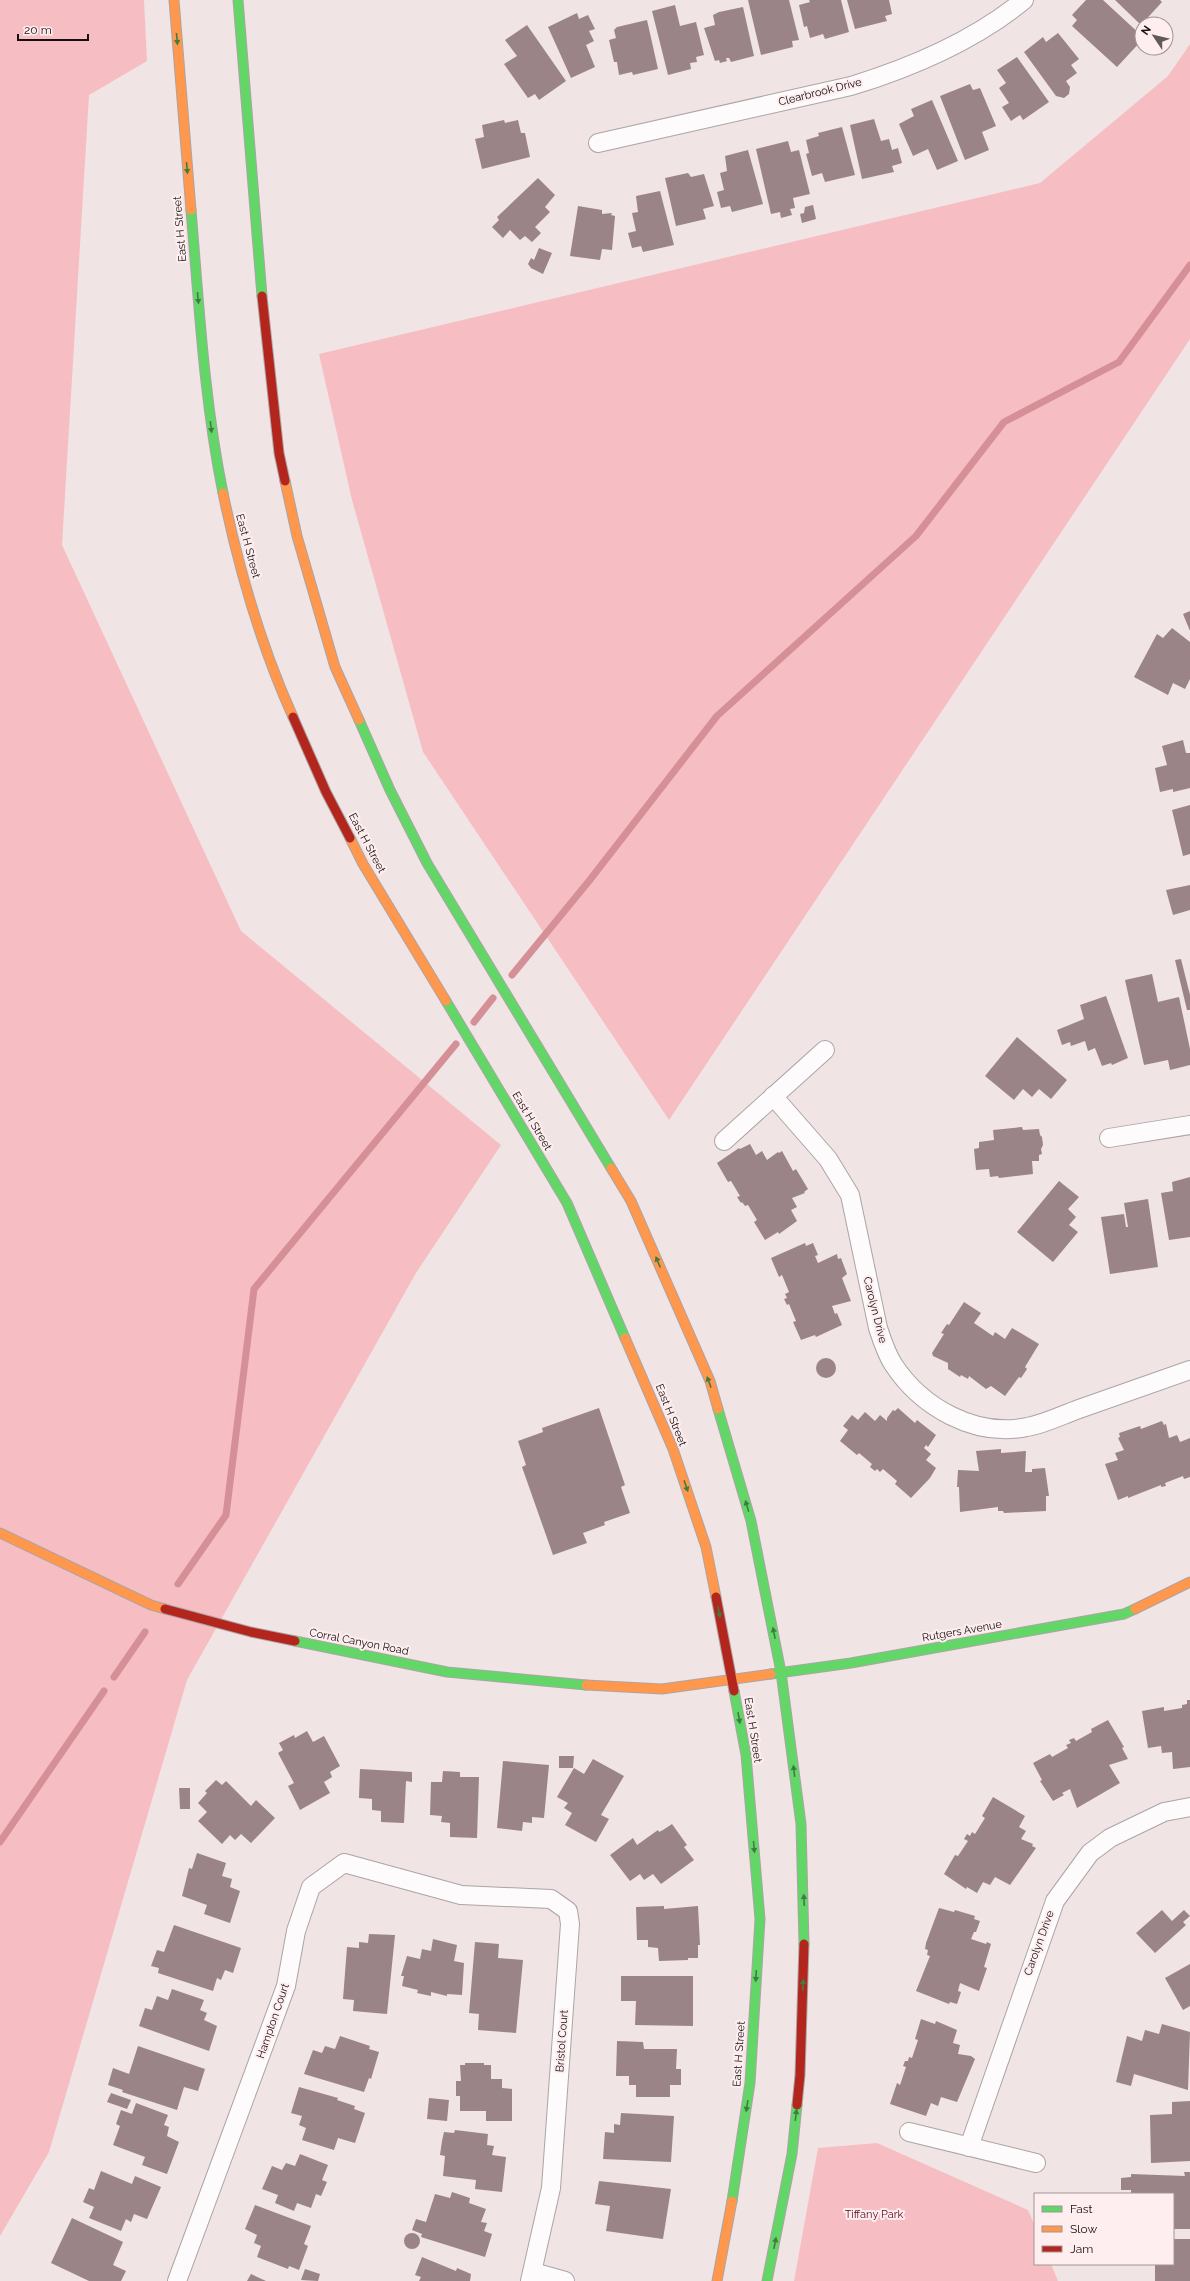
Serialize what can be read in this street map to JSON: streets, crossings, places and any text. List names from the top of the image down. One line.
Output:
{"streets":{"main road":["East H Street","Rutgers Avenue","Corral Canyon Road"],"street":["Clearbrook Drive","Carolyn Drive","Hampton Court","Bristol Court"]},"crossings":[["East H Street","Rutgers Avenue"],["East H Street","Corral Canyon Road"],["Rutgers Avenue","Corral Canyon Road"],["Hampton Court","Bristol Court"]],"parks":["Tiffany Park"],"legend":["Fast","Slow","Jam"],"scale_bar":"20 m","north":"top left"}
